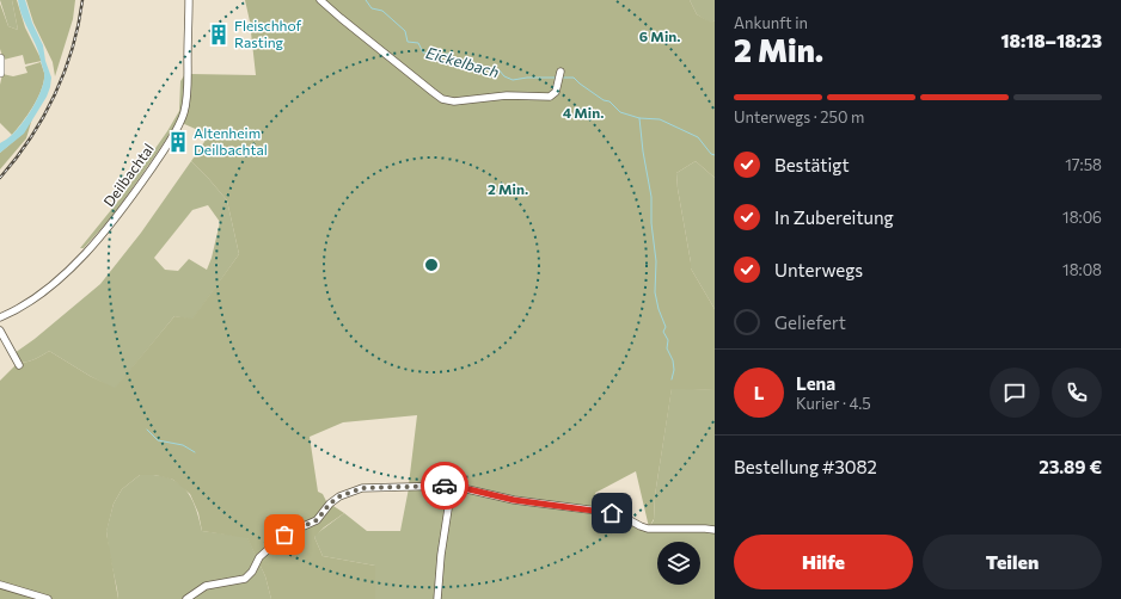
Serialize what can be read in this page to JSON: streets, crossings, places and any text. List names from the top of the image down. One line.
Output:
{"streets":{"street":["Deilbachtal"]},"water":["Eickelbach"],"places":{"building":["Fleischhof Rasting","Altenheim Deilbachtal"]},"page":{"heading":["2 Min.","Ankunft in","18:18–18:23"],"panel":["Lena","Kurier · 4.5","Bestellung #3082","23.89 €"],"bar":"Unterwegs · 250 m","list":[["Bestätigt","17:58"],["In Zubereitung","18:06"],["Unterwegs","18:08"],"Geliefert"],"round":"L","buttons":["Hilfe","Teilen"]},"rings":["6 Min.","4 Min.","2 Min."]}
